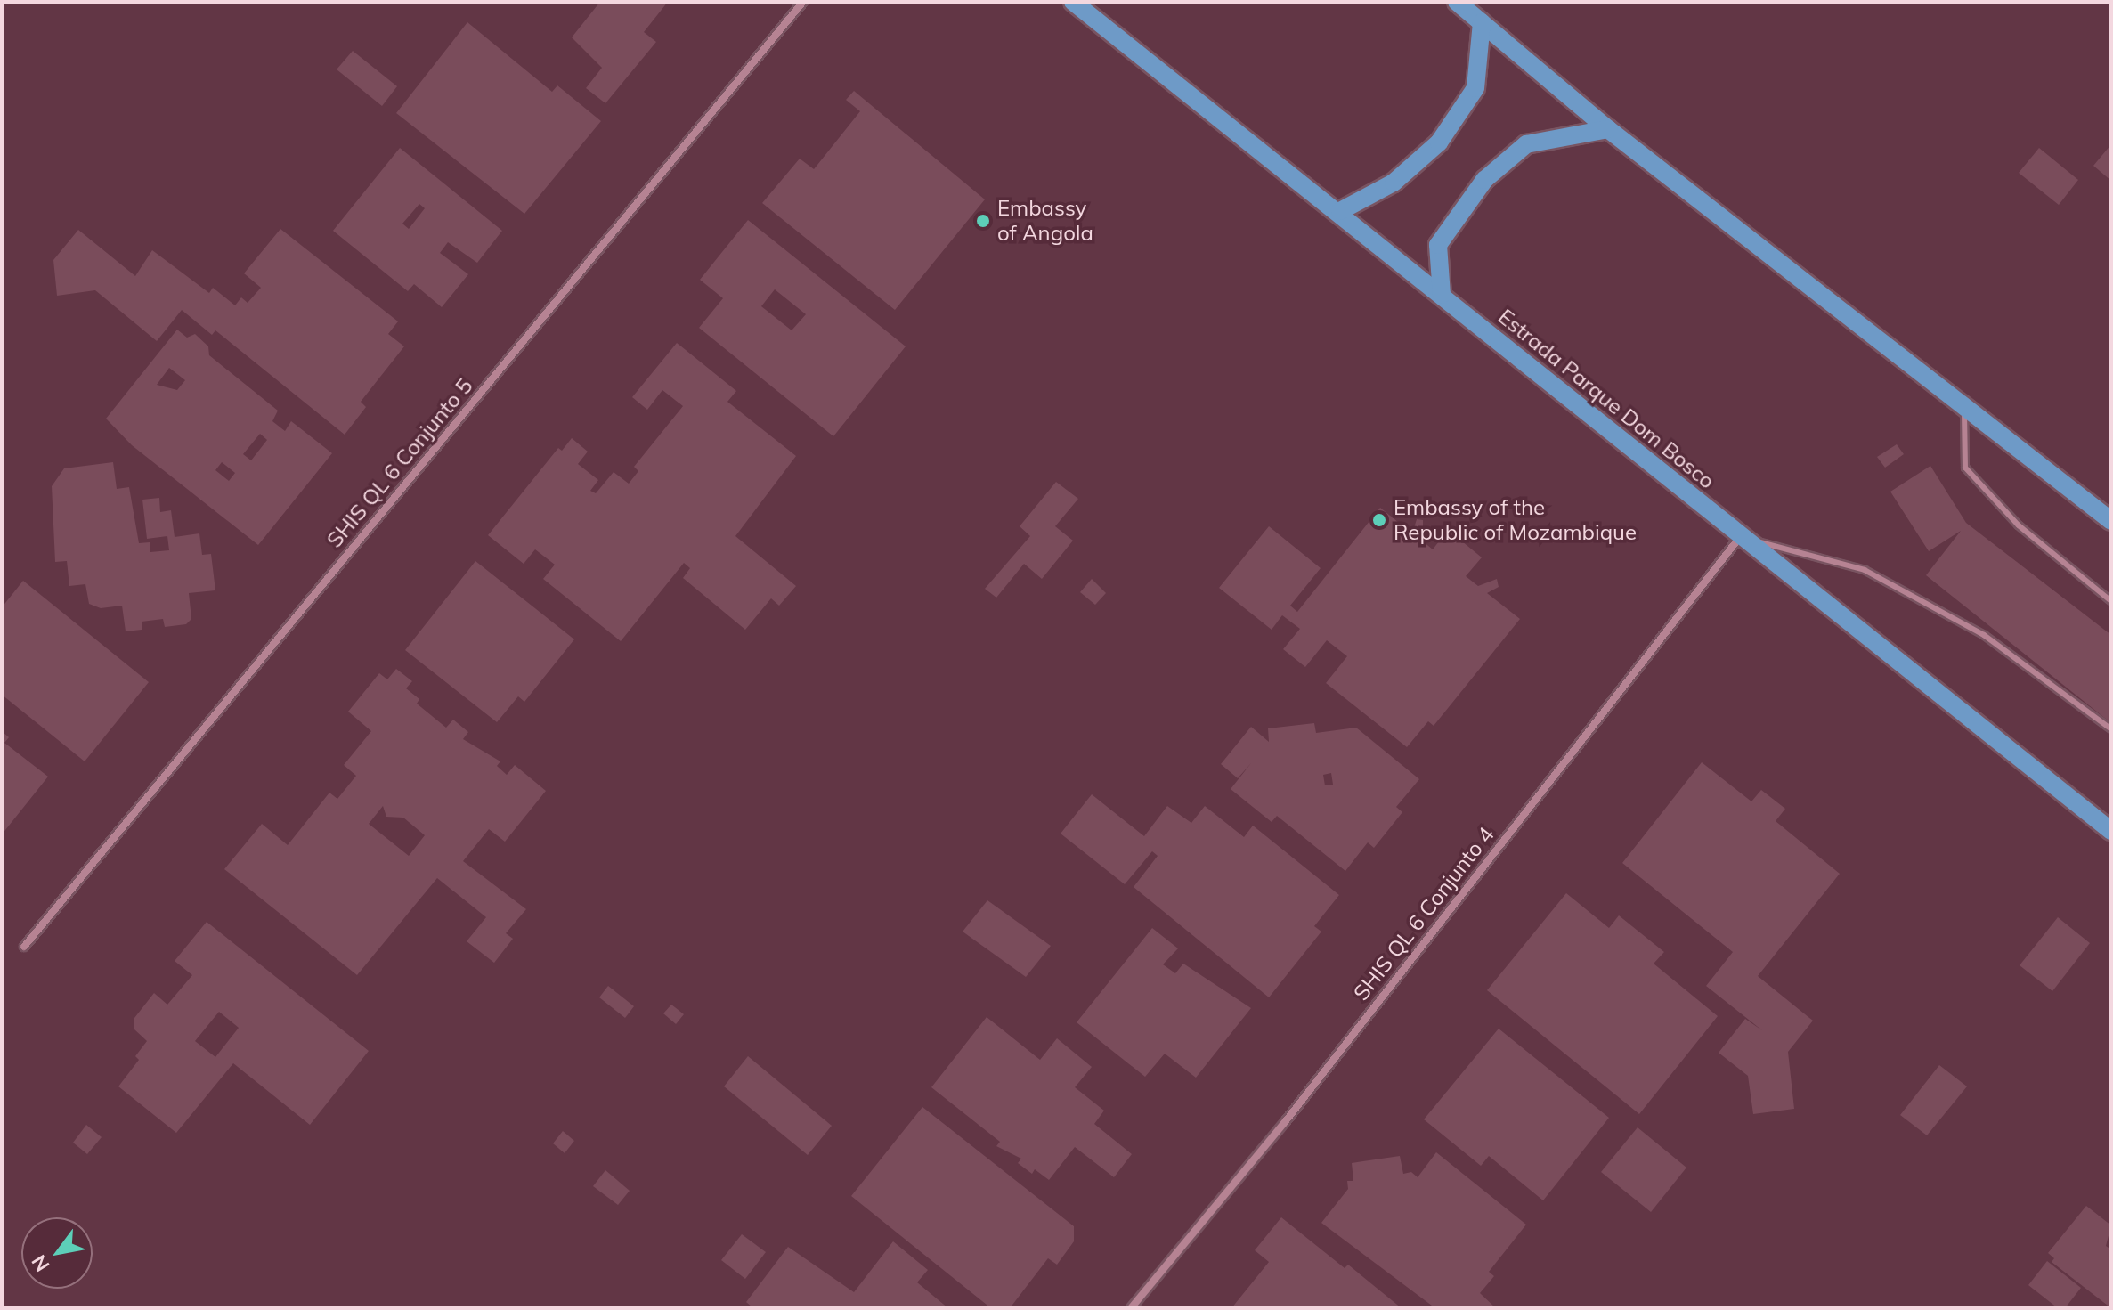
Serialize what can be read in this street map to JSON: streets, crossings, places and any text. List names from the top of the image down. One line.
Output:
{"streets":{"main road":["Estrada Parque Dom Bosco"],"street":["SHIS QL 6 Conjunto 5","SHIS QL 6 Conjunto 4"]},"crossings":[["Estrada Parque Dom Bosco","SHIS QL 6 Conjunto 4"]],"places":["Embassy of Angola","Embassy of the Republic of Mozambique"],"north":"bottom left"}
